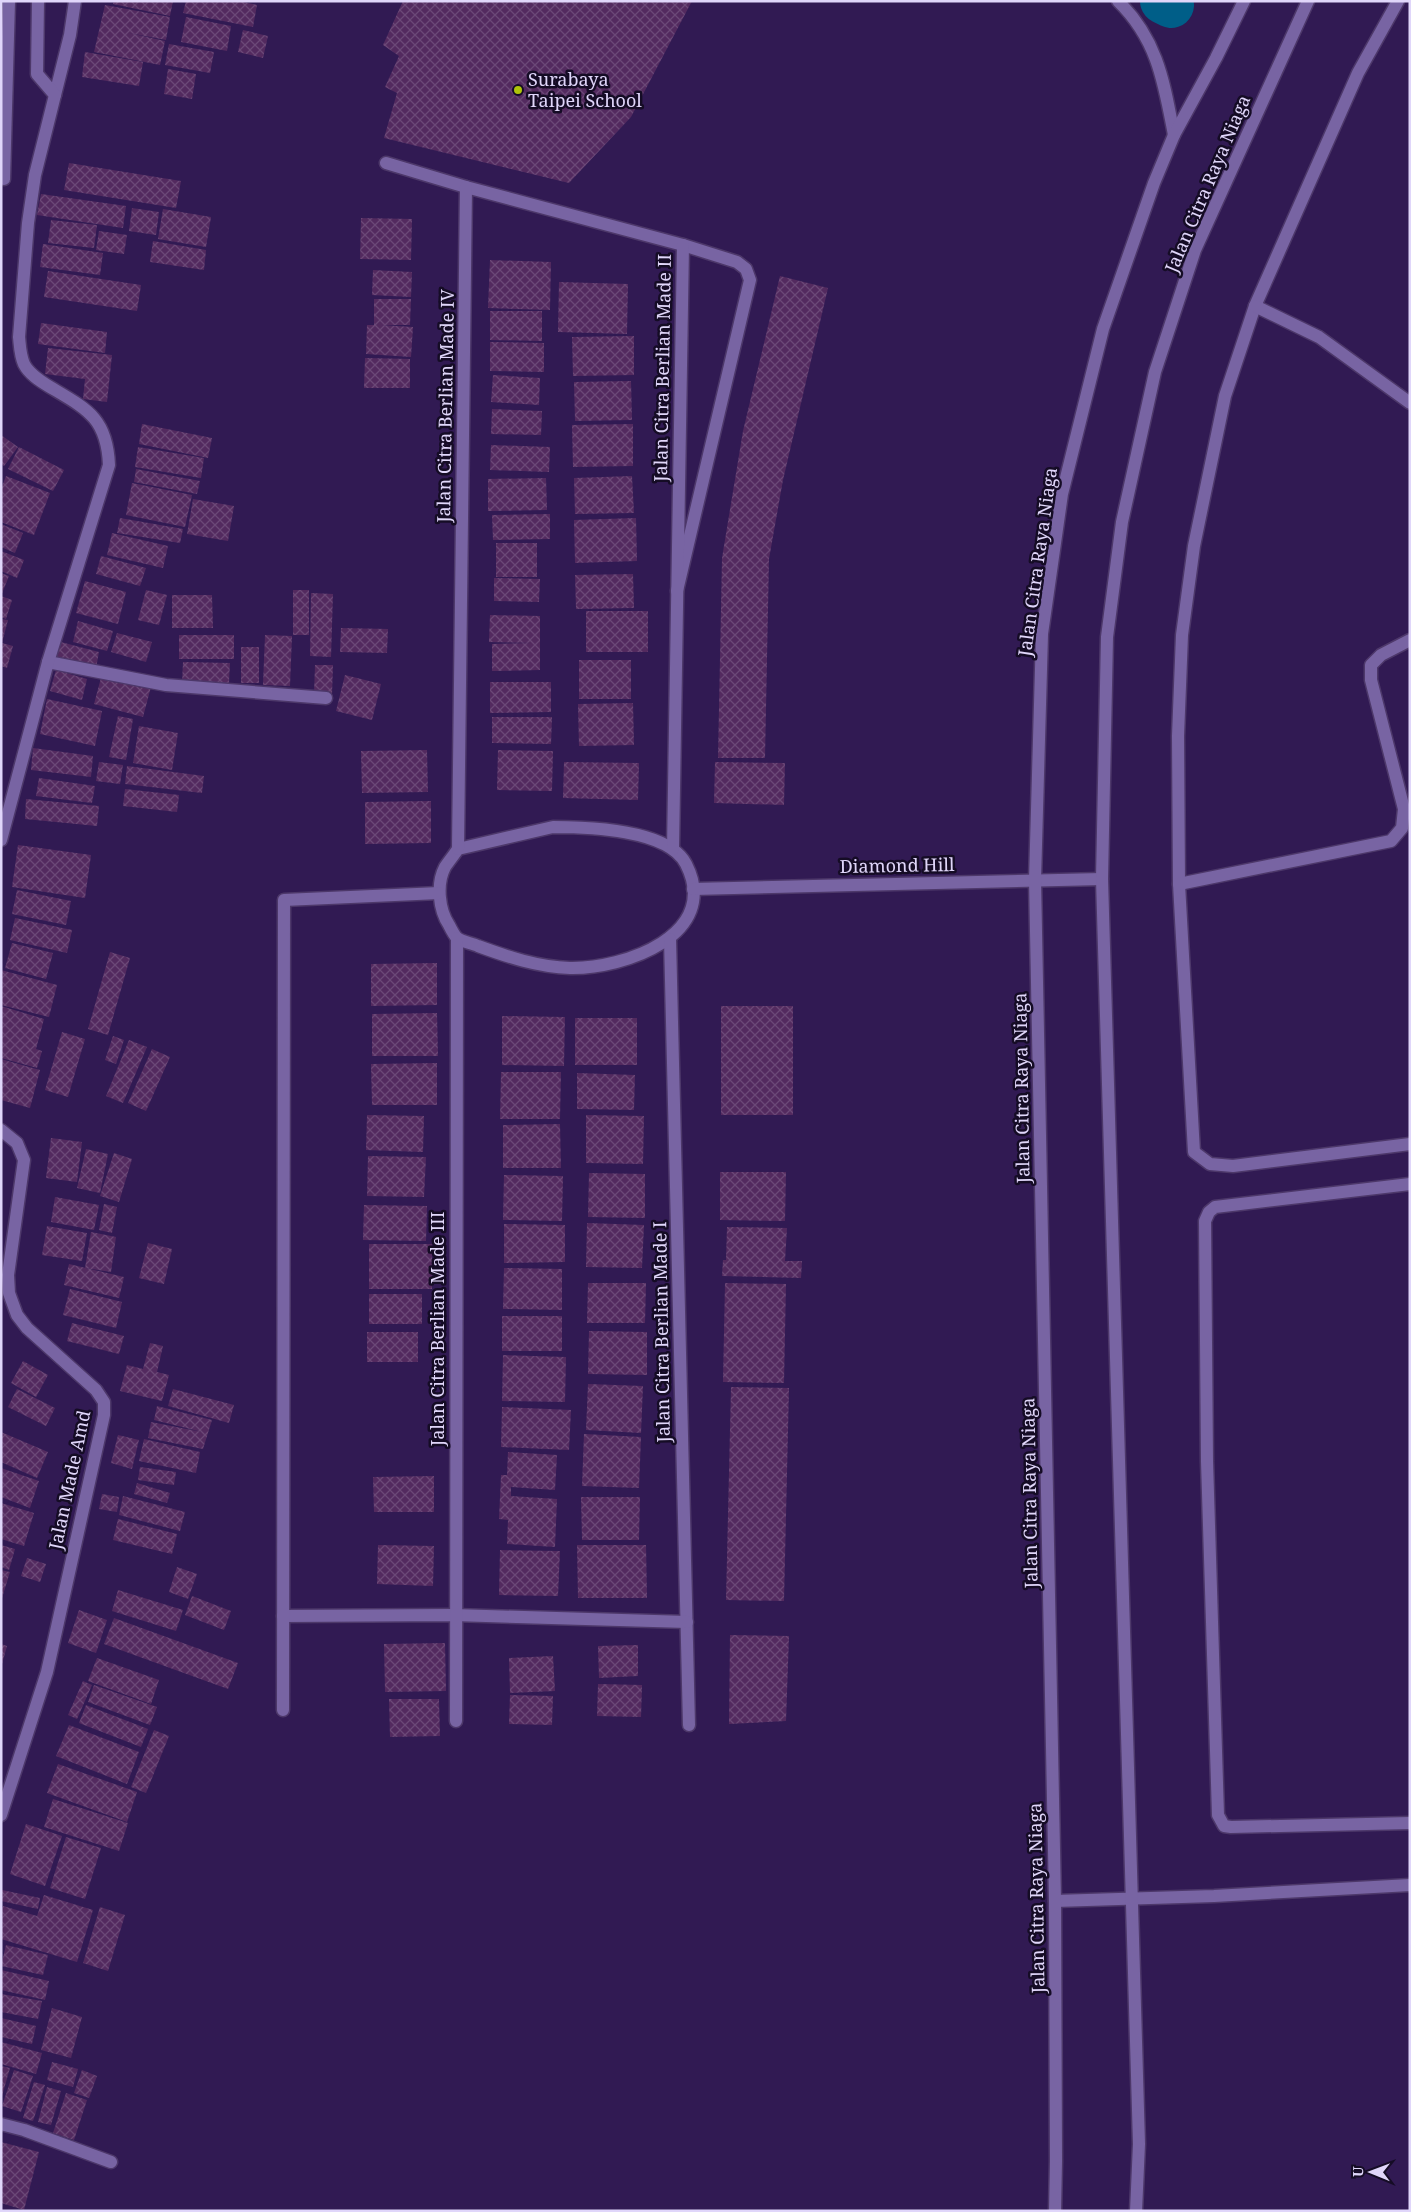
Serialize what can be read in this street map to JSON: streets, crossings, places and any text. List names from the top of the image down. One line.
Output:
{"streets":{"street":["Jalan Citra Raya Niaga","Jalan Citra Berlian Made II","Jalan Citra Berlian Made IV","Diamond Hill","Jalan Citra Berlian Made III","Jalan Citra Berlian Made I","Jalan Made Amd"]},"crossings":[["Jalan Citra Raya Niaga","Diamond Hill"]],"places":["Surabaya Taipei School"],"north":"left"}
